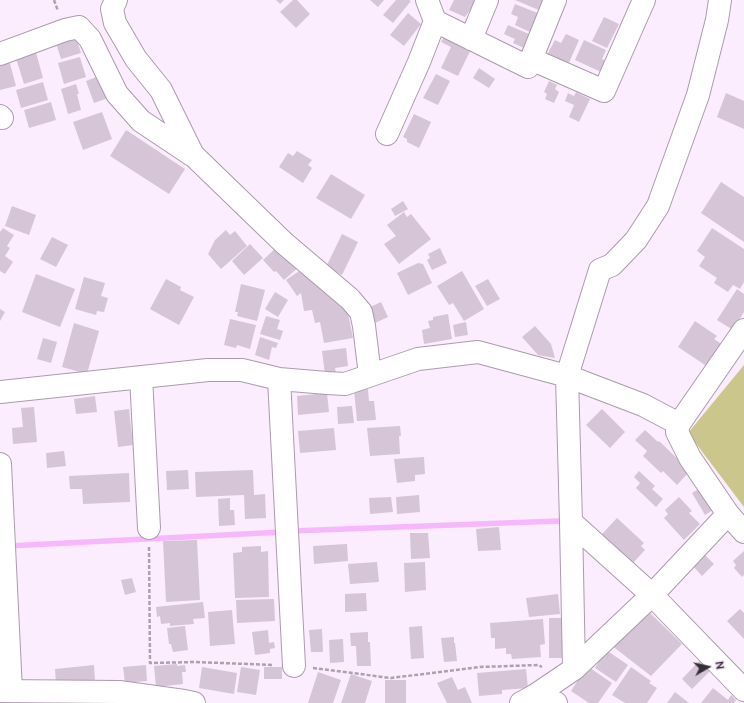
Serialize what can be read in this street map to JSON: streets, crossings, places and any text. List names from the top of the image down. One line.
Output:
{"north":"right"}
